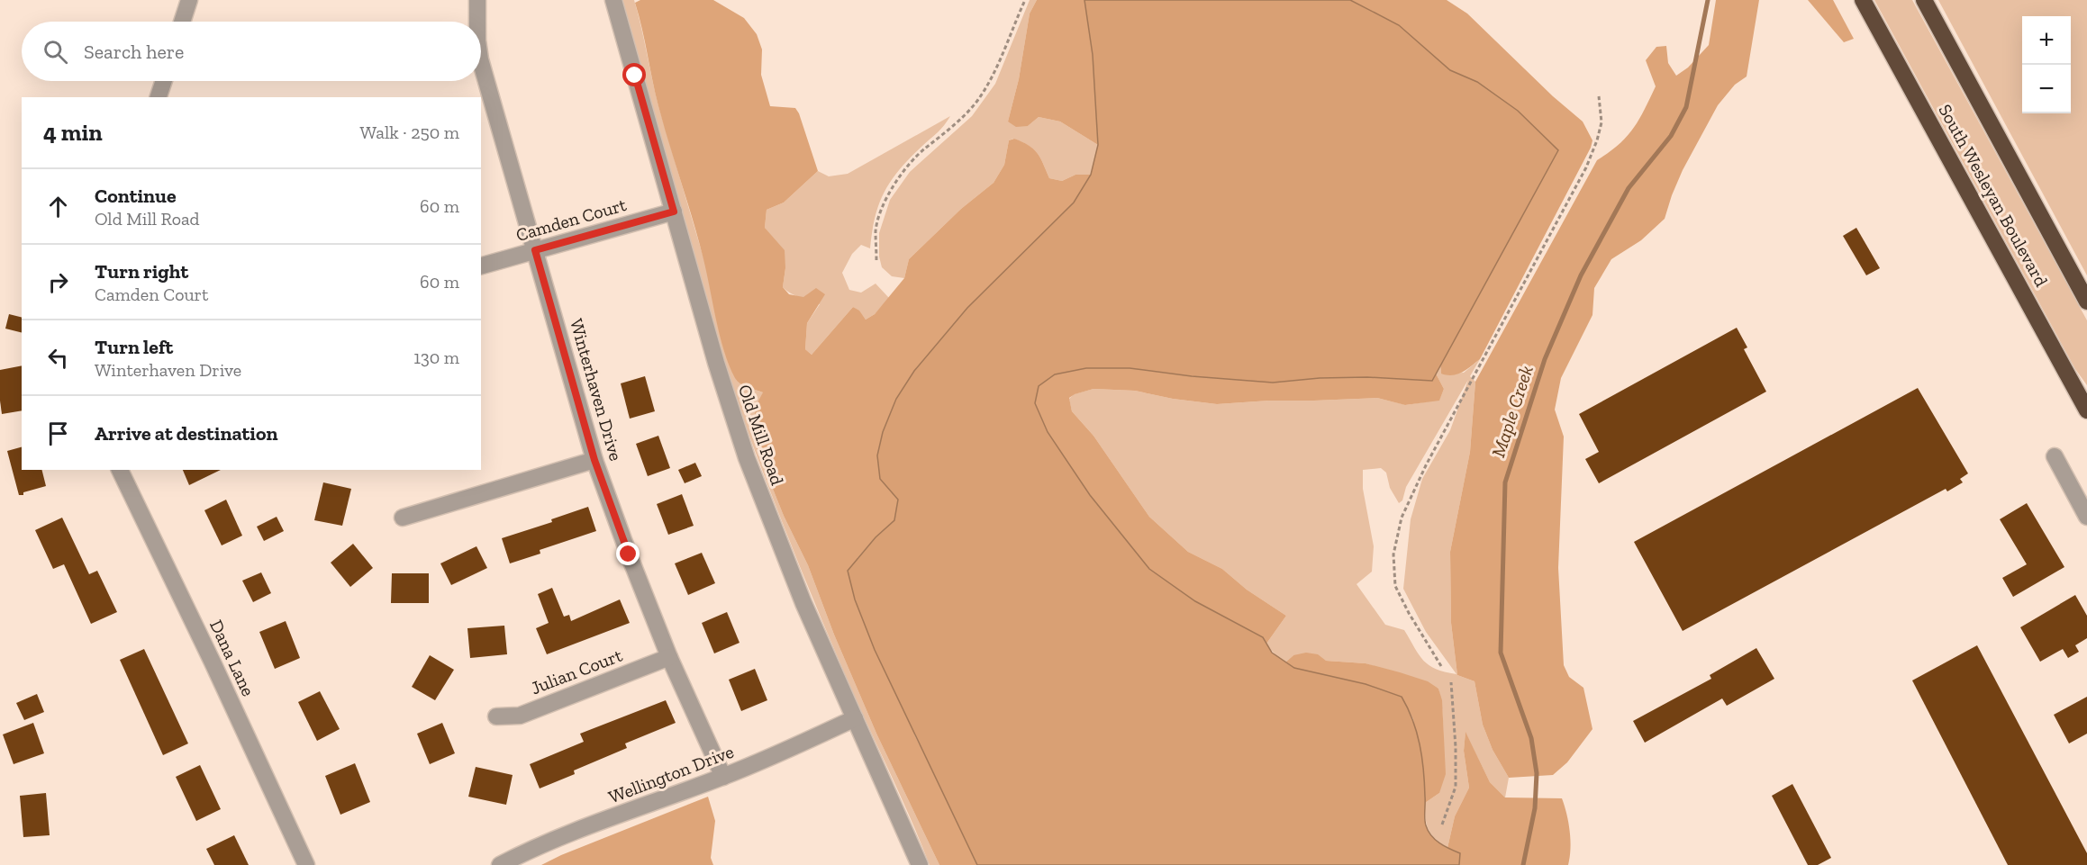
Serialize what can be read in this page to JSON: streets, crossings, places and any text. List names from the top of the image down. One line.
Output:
{"streets":{"highway":["South Wesleyan Boulevard"],"street":["Camden Court","Winterhaven Drive","Old Mill Road","Dana Lane","Julian Court","Wellington Drive"]},"crossings":[["Camden Court","Winterhaven Drive"],["Camden Court","Old Mill Road"],["Winterhaven Drive","Julian Court"],["Winterhaven Drive","Wellington Drive"],["Old Mill Road","Wellington Drive"]],"water":["Maple Creek"],"page":{"map_buttons":["+","−"],"search":"Search here","heading":["4 min","Walk · 250 m"],"list":[["Continue","Old Mill Road","60 m"],["Turn right","Camden Court","60 m"],["Turn left","Winterhaven Drive","130 m"],"Arrive at destination"]}}
